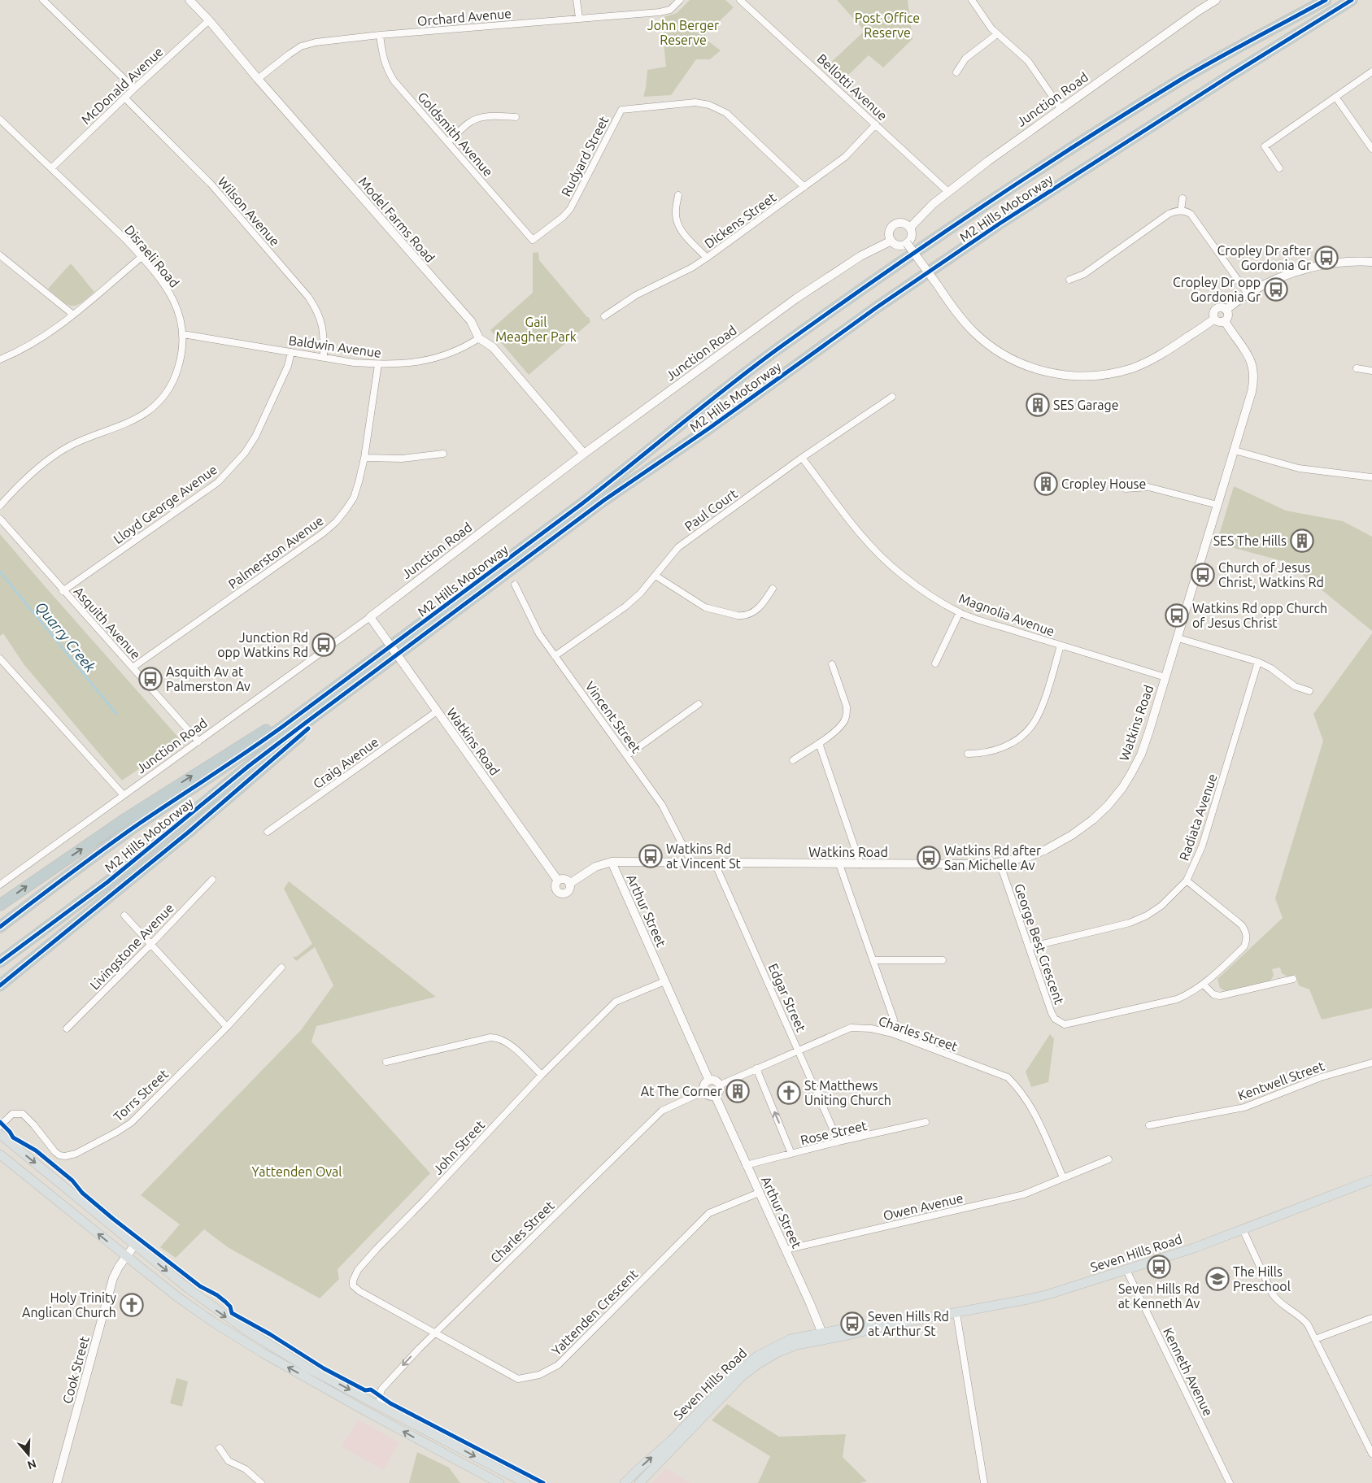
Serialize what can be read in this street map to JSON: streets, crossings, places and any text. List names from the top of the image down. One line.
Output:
{"streets":{"highway":["M2 Hills Motorway"],"main road":["Seven Hills Road"],"street":["Orchard Avenue","McDonald Avenue","Bellotti Avenue","Junction Road","Goldsmith Avenue","Rudyard Street","Wilson Avenue","Model Farms Road","Dickens Street","Disraeli Road","Baldwin Avenue","Lloyd George Avenue","Paul Court","Palmerston Avenue","Magnolia Avenue","Asquith Avenue","Vincent Street","Watkins Road","Craig Avenue","Radiata Avenue","Arthur Street","George Best Crescent","Livingstone Avenue","Edgar Street","Charles Street","Kentwell Street","Torrs Street","Rose Street","John Street","Owen Avenue","Yattenden Crescent","Cook Street","Kenneth Avenue"]},"crossings":[["Orchard Avenue","Goldsmith Avenue"],["Orchard Avenue","Model Farms Road"],["McDonald Avenue","Wilson Avenue"],["McDonald Avenue","Model Farms Road"],["McDonald Avenue","Disraeli Road"],["Bellotti Avenue","Junction Road"],["Bellotti Avenue","Dickens Street"],["Junction Road","Model Farms Road"],["Junction Road","Asquith Avenue"],["Junction Road","Watkins Road"],["Goldsmith Avenue","Rudyard Street"],["Rudyard Street","Dickens Street"],["Wilson Avenue","Baldwin Avenue"],["Model Farms Road","Baldwin Avenue"],["Disraeli Road","Baldwin Avenue"],["Baldwin Avenue","Lloyd George Avenue"],["Baldwin Avenue","Palmerston Avenue"],["Lloyd George Avenue","Asquith Avenue"],["Paul Court","Magnolia Avenue"],["Paul Court","Vincent Street"],["Palmerston Avenue","Asquith Avenue"],["Magnolia Avenue","Watkins Road"],["Vincent Street","Watkins Road"],["Watkins Road","Craig Avenue"],["Watkins Road","Arthur Street"],["Watkins Road","George Best Crescent"],["Watkins Road","Edgar Street"],["Radiata Avenue","George Best Crescent"],["Arthur Street","Charles Street"],["Arthur Street","Rose Street"],["Arthur Street","John Street"],["Arthur Street","Owen Avenue"],["Arthur Street","Seven Hills Road"],["Arthur Street","Yattenden Crescent"],["Edgar Street","Charles Street"],["Edgar Street","Rose Street"],["Charles Street","John Street"],["Charles Street","Owen Avenue"],["Charles Street","Yattenden Crescent"],["John Street","Yattenden Crescent"],["Seven Hills Road","Kenneth Avenue"]],"water":["Quarry Creek"],"parks":["Post Office Reserve","John Berger Reserve","Gail Meagher Park","Yattenden Oval"],"places":{"bus stop":["Cropley Dr after Gordonia Gr","Cropley Dr opp Gordonia Gr","Church of Jesus Christ, Watkins Rd","Watkins Rd opp Church of Jesus Christ","Junction Rd opp Watkins Rd","Asquith Av at Palmerston Av","Watkins Rd at Vincent St","Watkins Rd after San Michelle Av","Seven Hills Rd at Kenneth Av","Seven Hills Rd at Arthur St"],"building":["SES Garage","Cropley House","SES The Hills","At The Corner"],"church":["St Matthews Uniting Church","Holy Trinity Anglican Church"],"school or university":["The Hills Preschool"]},"north":"bottom"}
